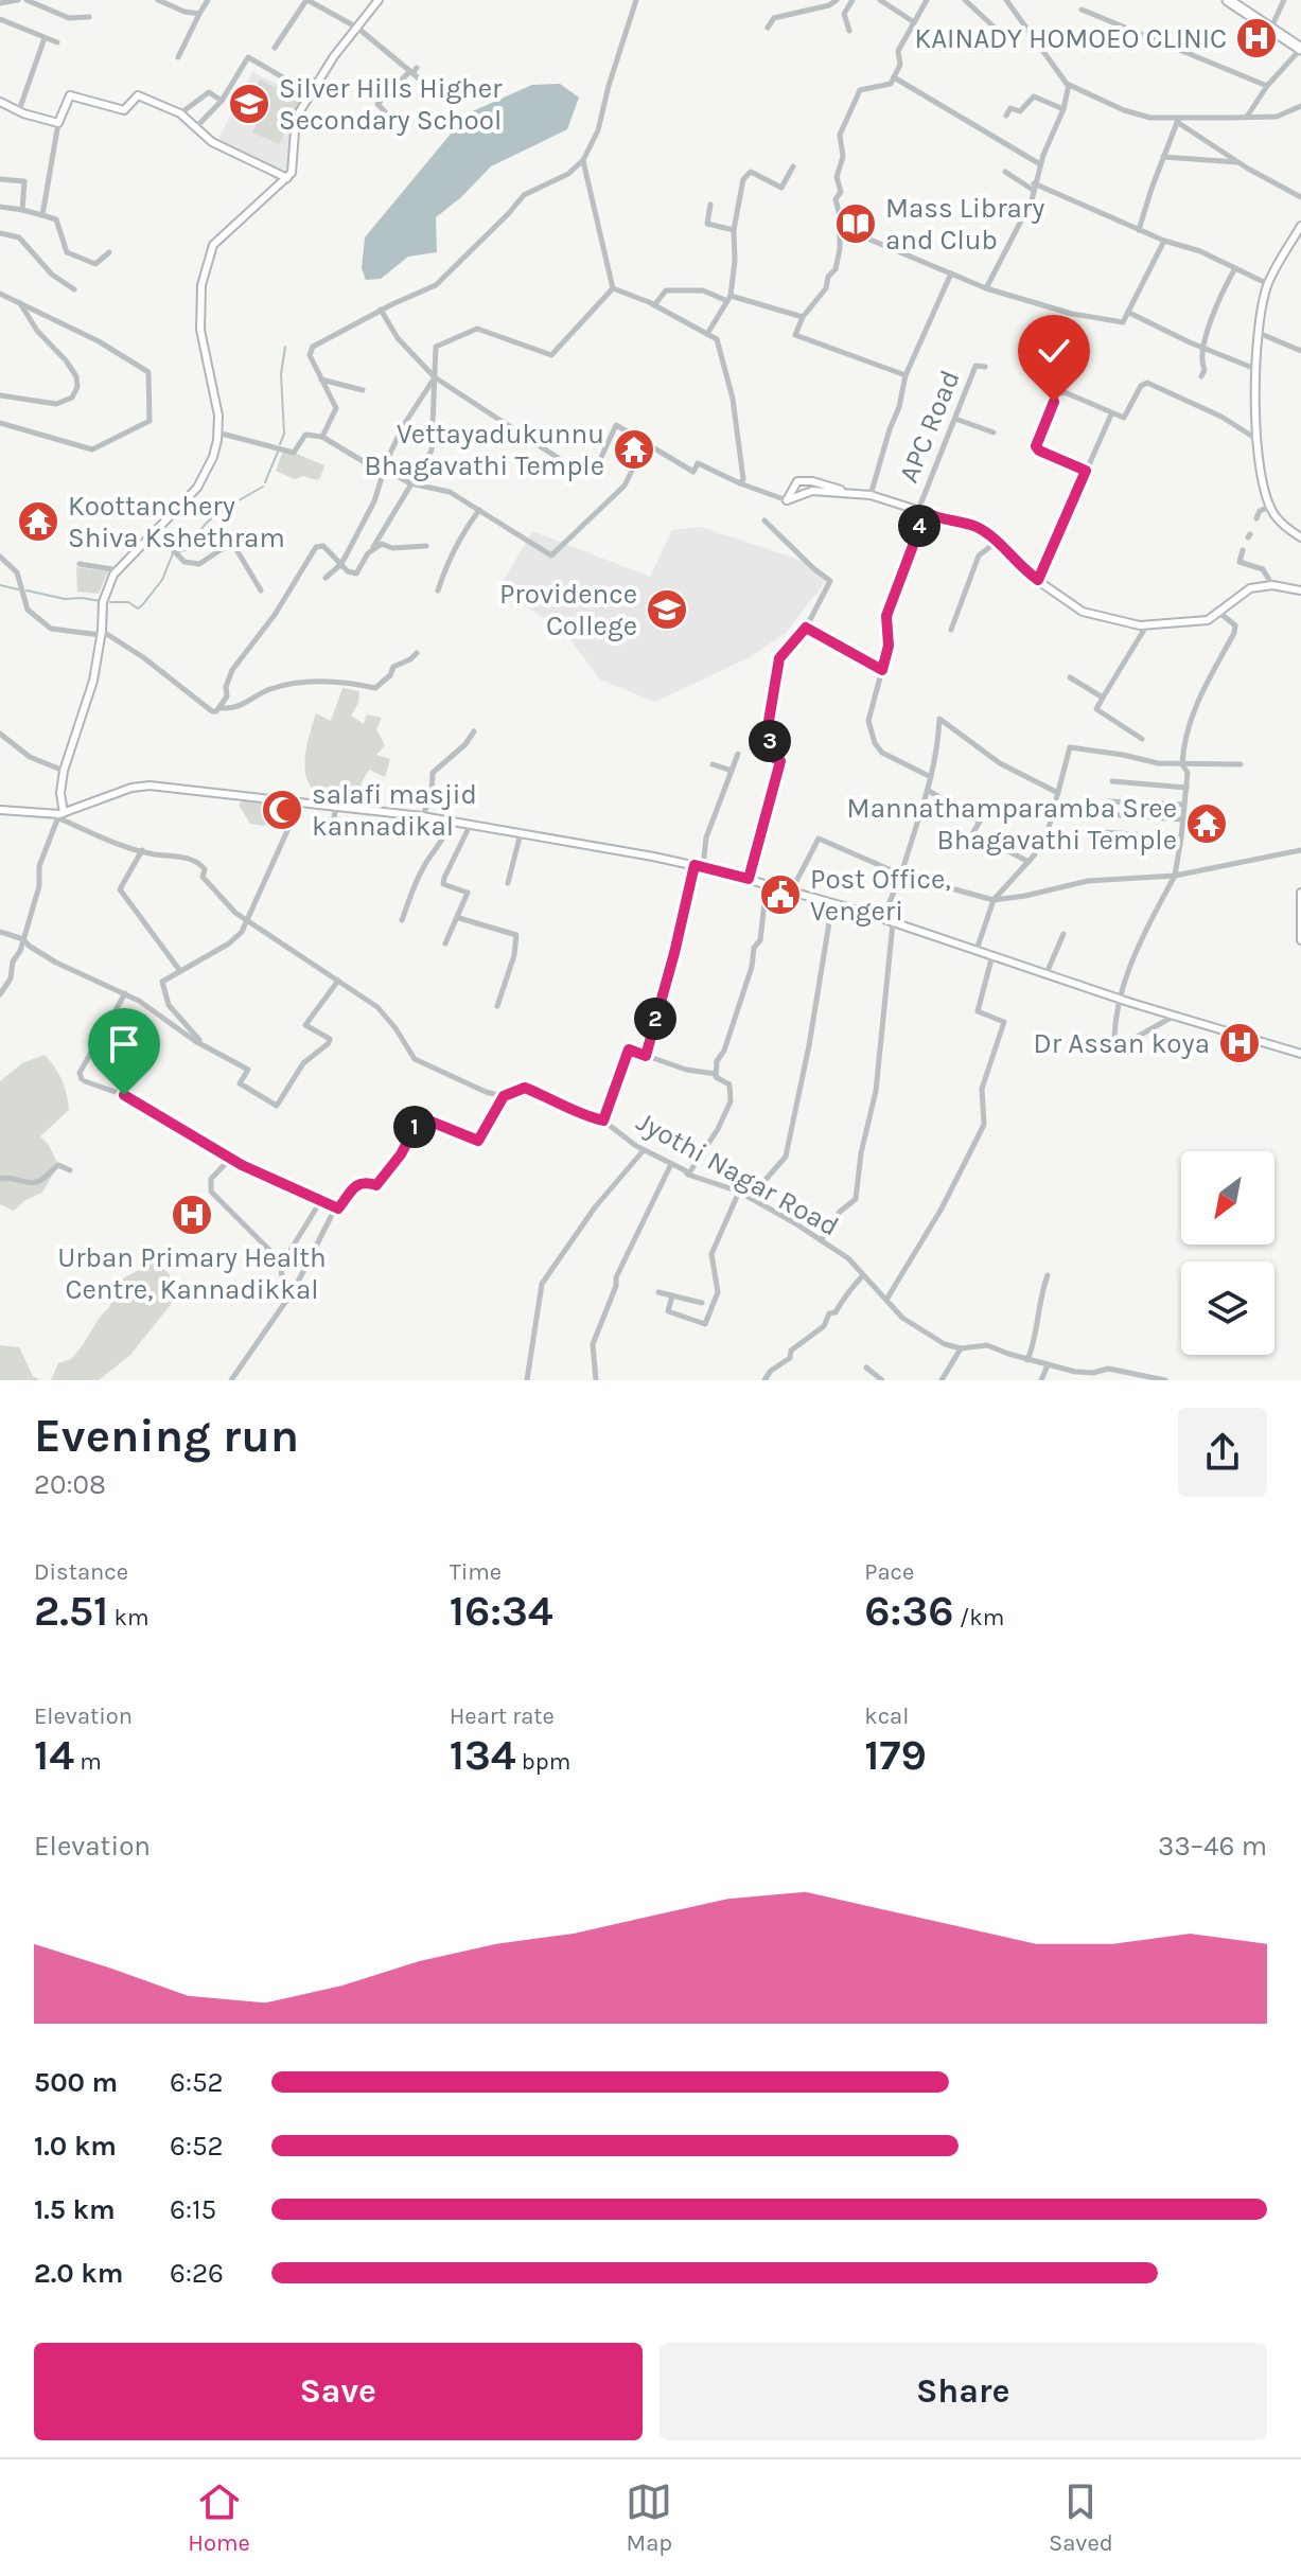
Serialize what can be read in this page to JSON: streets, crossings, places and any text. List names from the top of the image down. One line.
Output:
{"streets":{"street":["APC Road","Jyothi Nagar Road"]},"places":{"hospital":["KAINADY HOMOEO CLINIC","Dr Assan koya","Urban Primary Health Centre, Kannadikkal"],"school or university":["Silver Hills Higher Secondary School","Providence College"],"library":["Mass Library and Club"],"temple":["Vettayadukunnu Bhagavathi Temple","Koottanchery Shiva Kshethram","Mannathamparamba Sree Bhagavathi Temple"],"mosque":["salafi masjid kannadikal"],"public building":["Post Office, Vengeri"]},"north":"bottom left","page":{"pins":["4","3","2","1"],"heading":["Evening run","20:08"],"stats":[["Distance","2.51 km"],["Time","16:34"],["Pace","6:36 /km"],["Elevation","14 m"],["Heart rate","134 bpm"],["kcal","179"]],"chart":["Elevation","33–46 m"],"list":[{"name":"500 m","note":"6:52"},{"name":"1.0 km","note":"6:52"},{"name":"1.5 km","note":"6:15"},{"name":"2.0 km","note":"6:26"}],"buttons":["Save","Share"],"tabs":["Home","Map","Saved"]}}
